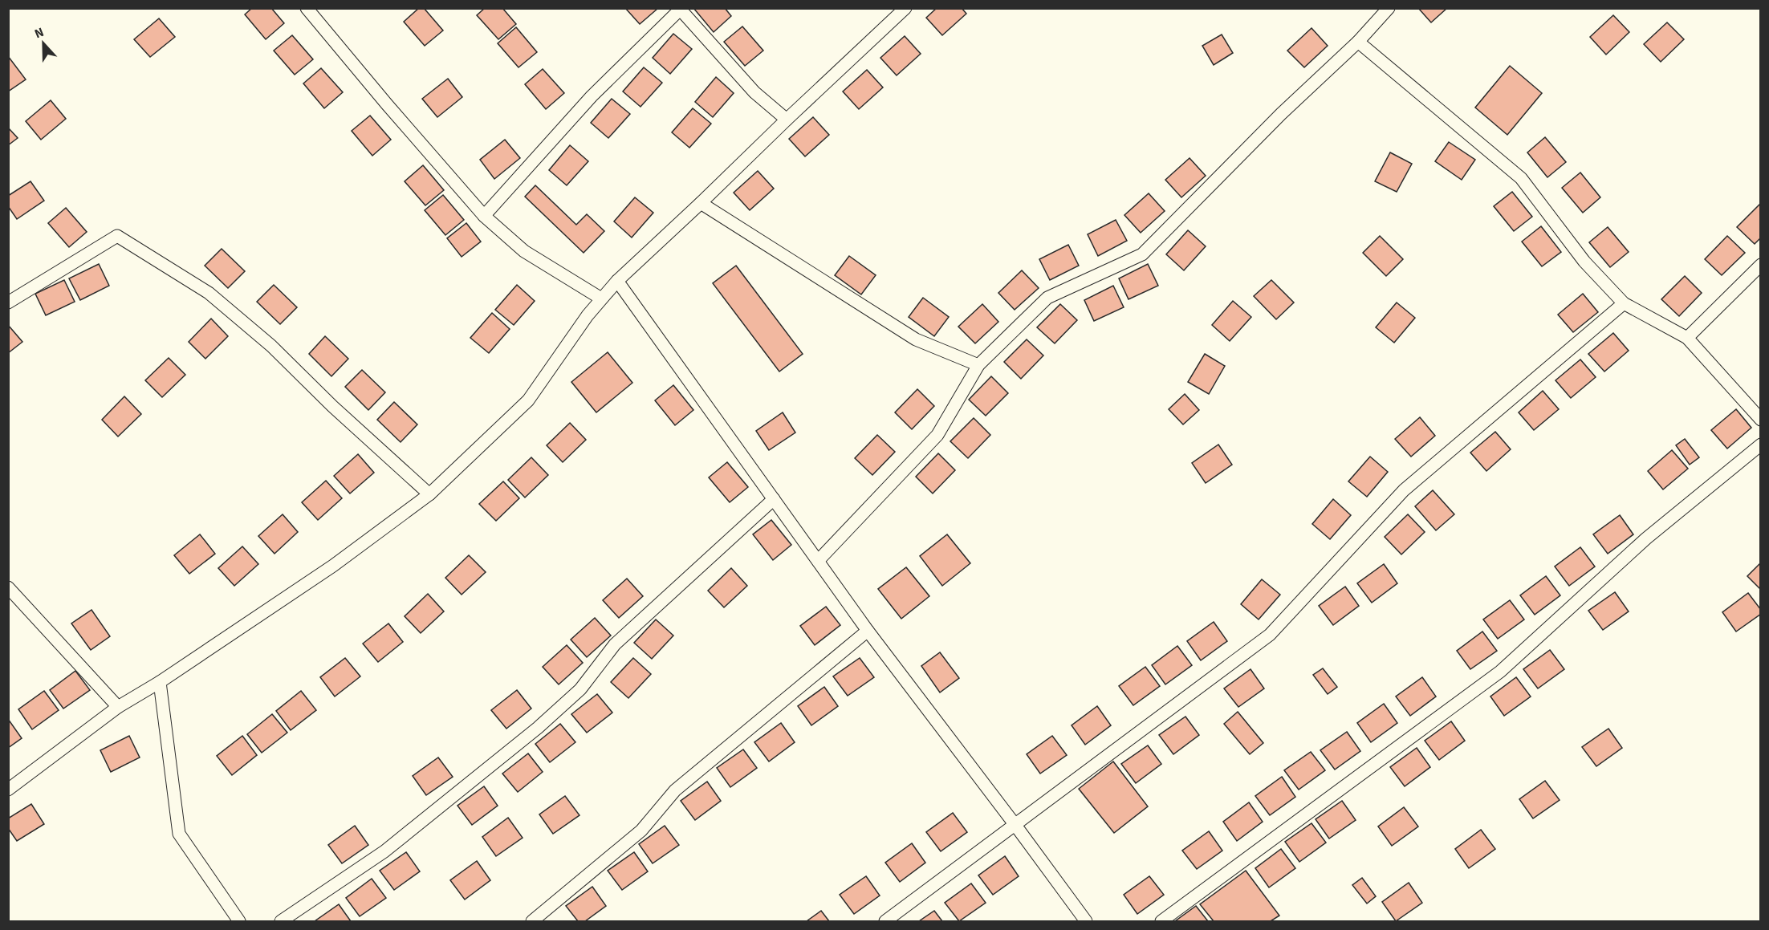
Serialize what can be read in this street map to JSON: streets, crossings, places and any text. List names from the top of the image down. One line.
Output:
{"north":"top"}
